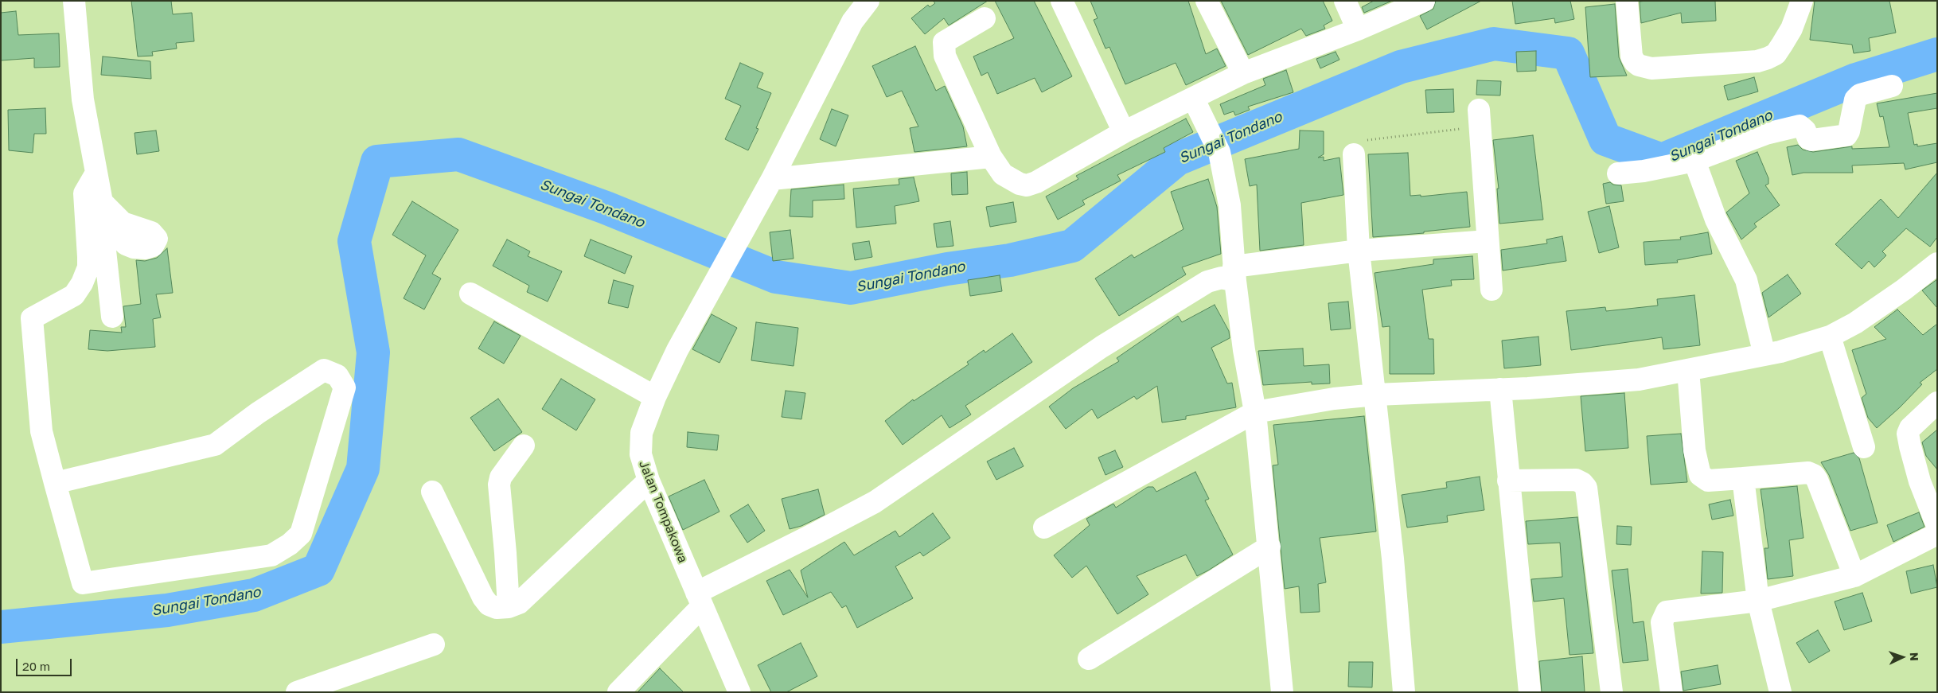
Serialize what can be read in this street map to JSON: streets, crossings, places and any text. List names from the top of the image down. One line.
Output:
{"streets":{"street":["Jalan Tompakowa"]},"water":["Sungai Tondano"],"scale_bar":"20 m","north":"right"}
